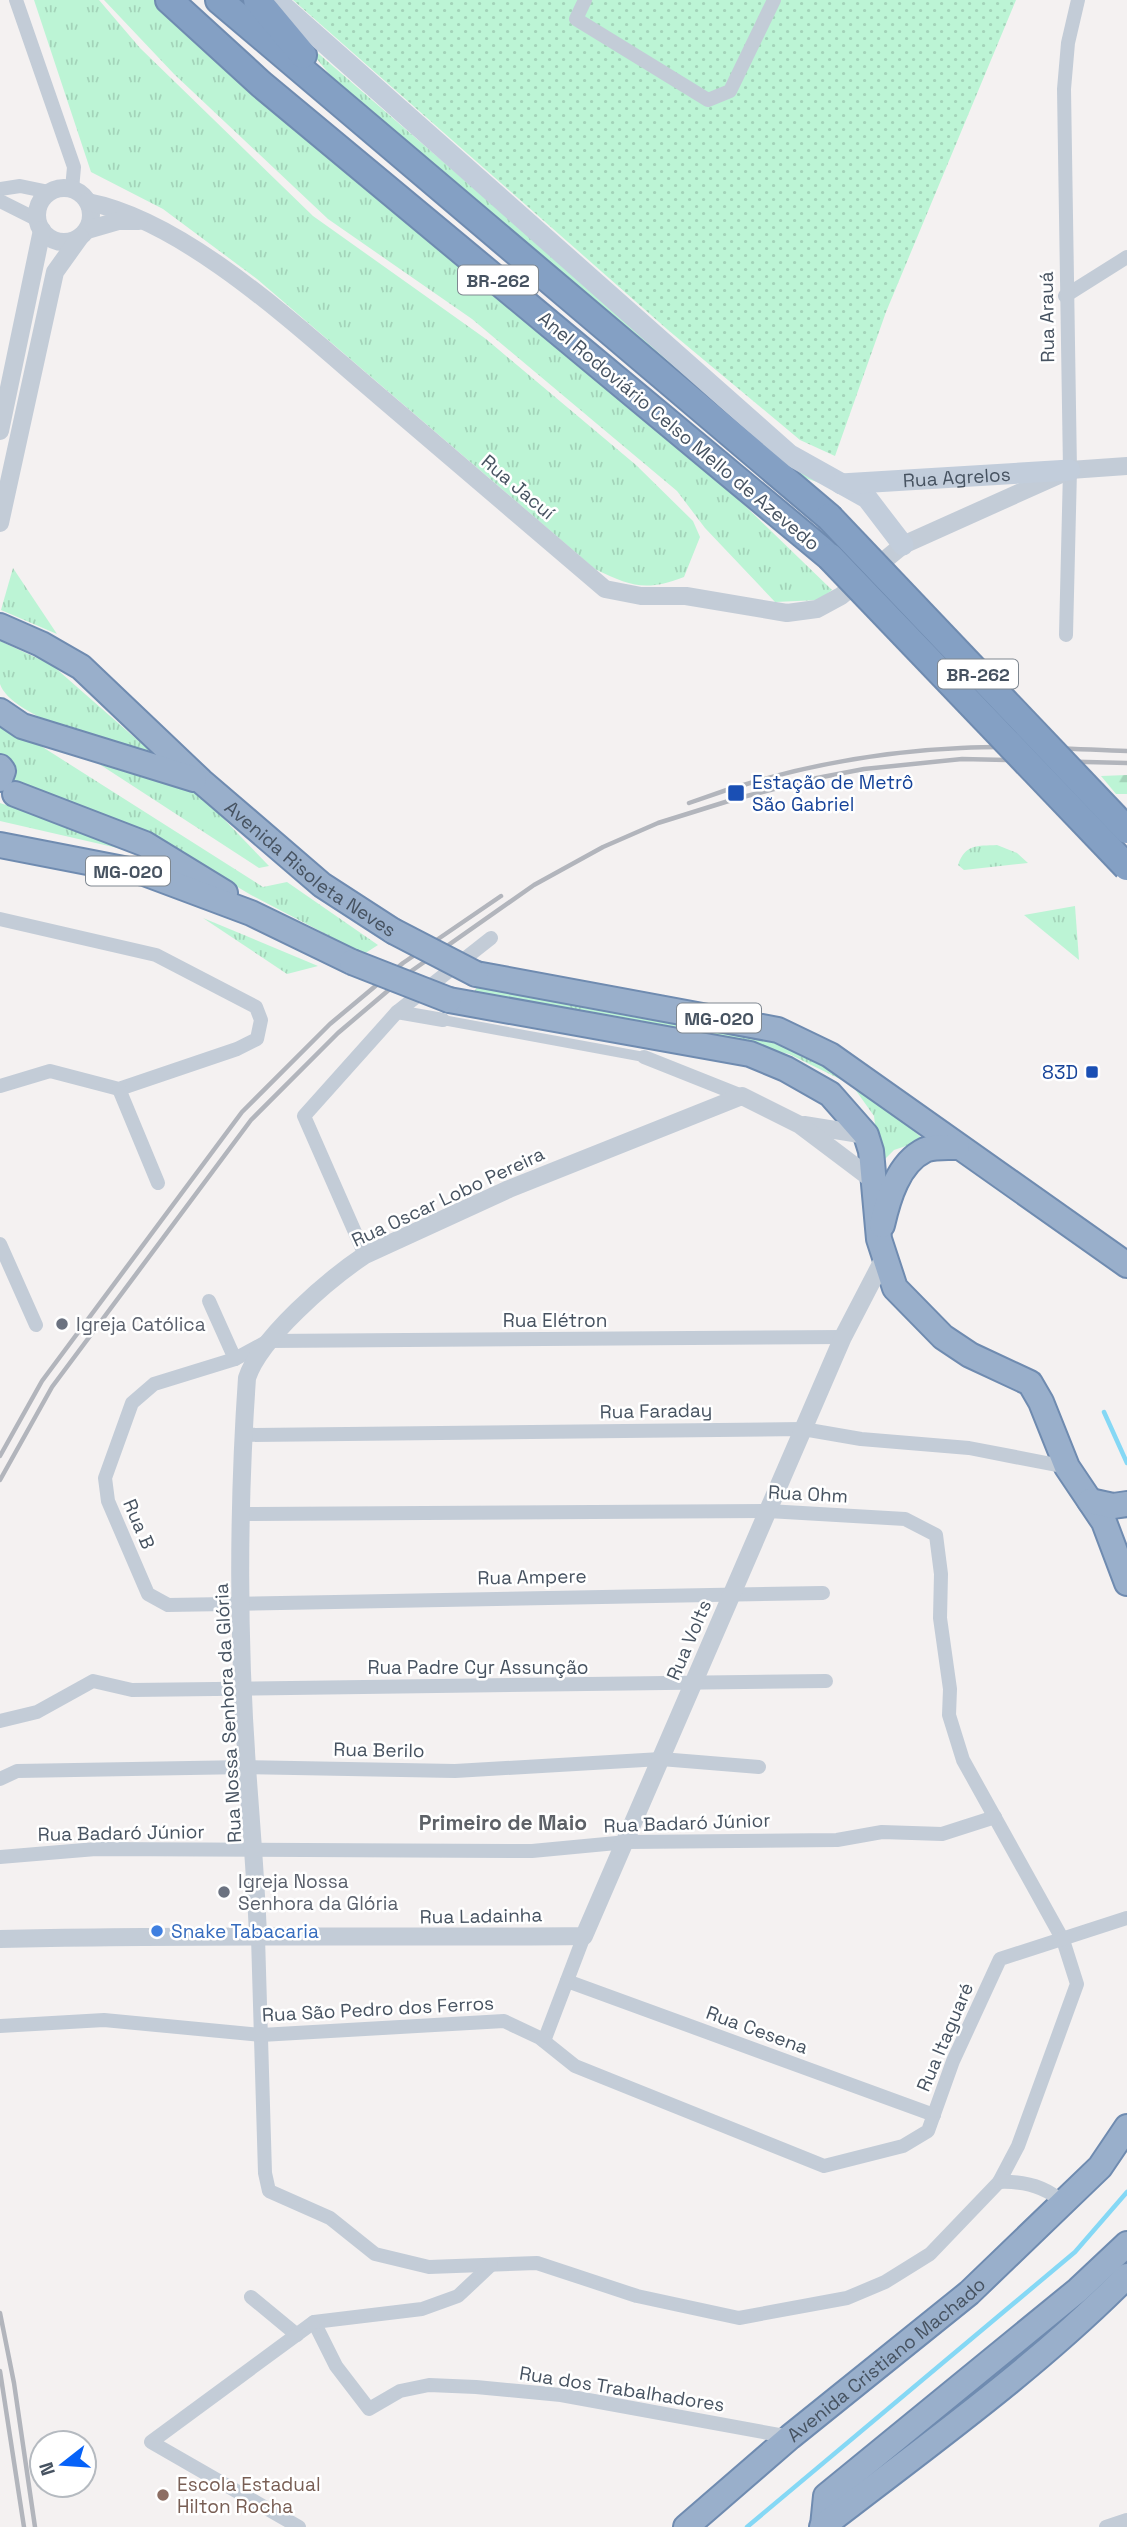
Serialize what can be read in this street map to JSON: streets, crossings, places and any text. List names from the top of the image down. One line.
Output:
{"streets":{"highway":["BR-262","Anel Rodoviário Celso Mello de Azevedo","Avenida Risoleta Neves","MG-020","Avenida Cristiano Machado"],"main road":["Rua Agrelos"],"street":["Rua Arauá","Rua Jacuí","Rua Oscar Lobo Pereira","Rua Elétron","Rua Faraday","Rua Ohm","Rua B","Rua Ampere","Rua Volts","Rua Padre Cyr Assunção","Rua Nossa Senhora da Glória","Rua Berilo","Rua Badaró Júnior","Rua Ladainha","Rua São Pedro dos Ferros","Rua Cesena","Rua Itaguaré","Rua dos Trabalhadores"]},"crossings":[["Rua Arauá","Rua Agrelos"],["Rua Arauá","Rua Jacuí"],["Rua Agrelos","Rua Jacuí"],["Avenida Risoleta Neves","MG-020"],["Rua Oscar Lobo Pereira","Rua Elétron"],["Rua Oscar Lobo Pereira","Rua B"],["Rua Oscar Lobo Pereira","Rua Nossa Senhora da Glória"],["Rua Elétron","Rua Volts"],["Rua Elétron","Rua Nossa Senhora da Glória"],["Rua Faraday","Rua Volts"],["Rua Faraday","Rua Nossa Senhora da Glória"],["Rua Ohm","Rua Volts"],["Rua Ohm","Rua Nossa Senhora da Glória"],["Rua Ohm","Rua Badaró Júnior"],["Rua Ohm","Rua Itaguaré"],["Rua B","Rua Ampere"],["Rua B","Rua Nossa Senhora da Glória"],["Rua Ampere","Rua Volts"],["Rua Ampere","Rua Nossa Senhora da Glória"],["Rua Volts","Rua Padre Cyr Assunção"],["Rua Volts","Rua Berilo"],["Rua Volts","Rua Badaró Júnior"],["Rua Volts","Rua Ladainha"],["Rua Volts","Rua São Pedro dos Ferros"],["Rua Volts","Rua Cesena"],["Rua Padre Cyr Assunção","Rua Nossa Senhora da Glória"],["Rua Nossa Senhora da Glória","Rua Berilo"],["Rua Nossa Senhora da Glória","Rua Badaró Júnior"],["Rua Nossa Senhora da Glória","Rua Ladainha"],["Rua Nossa Senhora da Glória","Rua São Pedro dos Ferros"],["Rua São Pedro dos Ferros","Rua Itaguaré"],["Rua Cesena","Rua Itaguaré"],["Avenida Cristiano Machado","Rua dos Trabalhadores"]],"districts":["Primeiro de Maio"],"places":{"transit":["Estação de Metrô São Gabriel","83D"],"other":["Igreja Católica","Igreja Nossa Senhora da Glória","Snake Tabacaria","Escola Estadual Hilton Rocha"]},"north":"left"}
